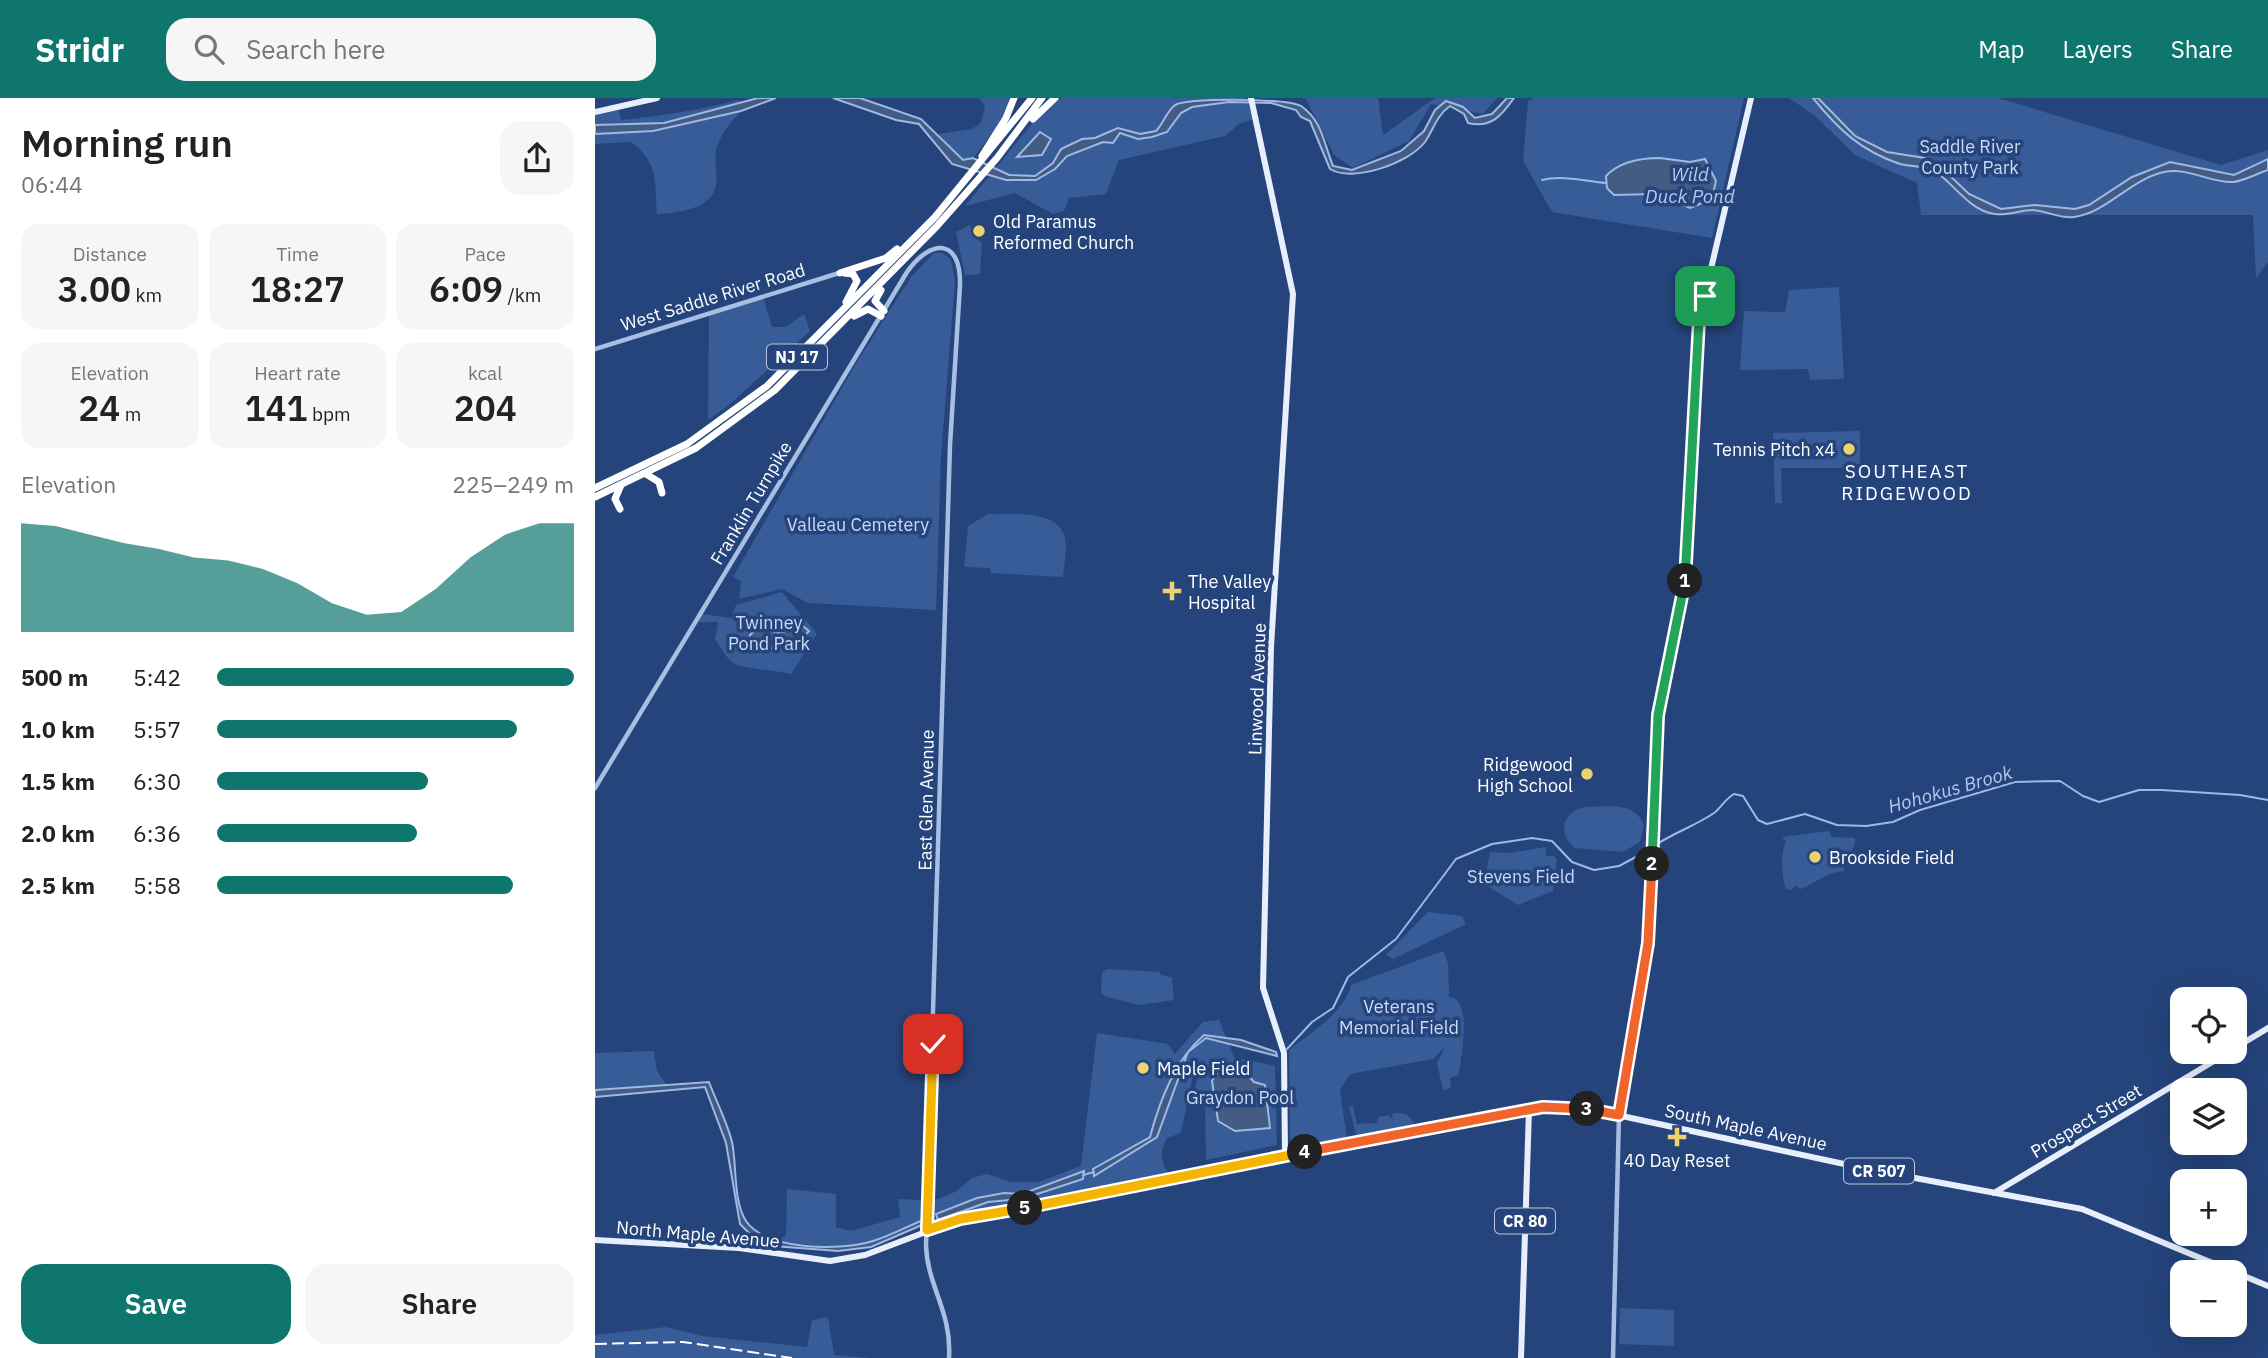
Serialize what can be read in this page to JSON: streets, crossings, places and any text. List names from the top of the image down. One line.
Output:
{"streets":{"highway":["NJ 17"],"main road":["Linwood Avenue","Prospect Street","South Maple Avenue","CR 507","CR 80","North Maple Avenue"],"street":["West Saddle River Road","Franklin Turnpike","East Glen Avenue"]},"crossings":[["Franklin Turnpike","East Glen Avenue"],["Linwood Avenue","North Maple Avenue"],["East Glen Avenue","North Maple Avenue"],["Prospect Street","South Maple Avenue"],["South Maple Avenue","North Maple Avenue"],["CR 80","North Maple Avenue"]],"districts":["SOUTHEAST RIDGEWOOD"],"water":["Wild Duck Pond","Hohokus Brook"],"parks":["Saddle River County Park","Valleau Cemetery","Twinney Pond Park","Stevens Field","Veterans Memorial Field","Graydon Pool"],"places":{"other":["Old Paramus Reformed Church","Tennis Pitch x4","Ridgewood High School","Brookside Field","Maple Field"],"health":["The Valley Hospital","40 Day Reset"]},"page":{"header":"Stridr","search":"Search here","nav":["Map","Layers","Share"],"heading":["Morning run","06:44"],"stats":[["Distance","3.00 km"],["Time","18:27"],["Pace","6:09 /km"],["Elevation","24 m"],["Heart rate","141 bpm"],["kcal","204"]],"chart":["Elevation","225–249 m"],"pins":["1","2","3","4","5"],"list":[{"name":"500 m","note":"5:42"},{"name":"1.0 km","note":"5:57"},{"name":"1.5 km","note":"6:30"},{"name":"2.0 km","note":"6:36"},{"name":"2.5 km","note":"5:58"}],"map_buttons":["+","−"],"buttons":["Save","Share"]}}
